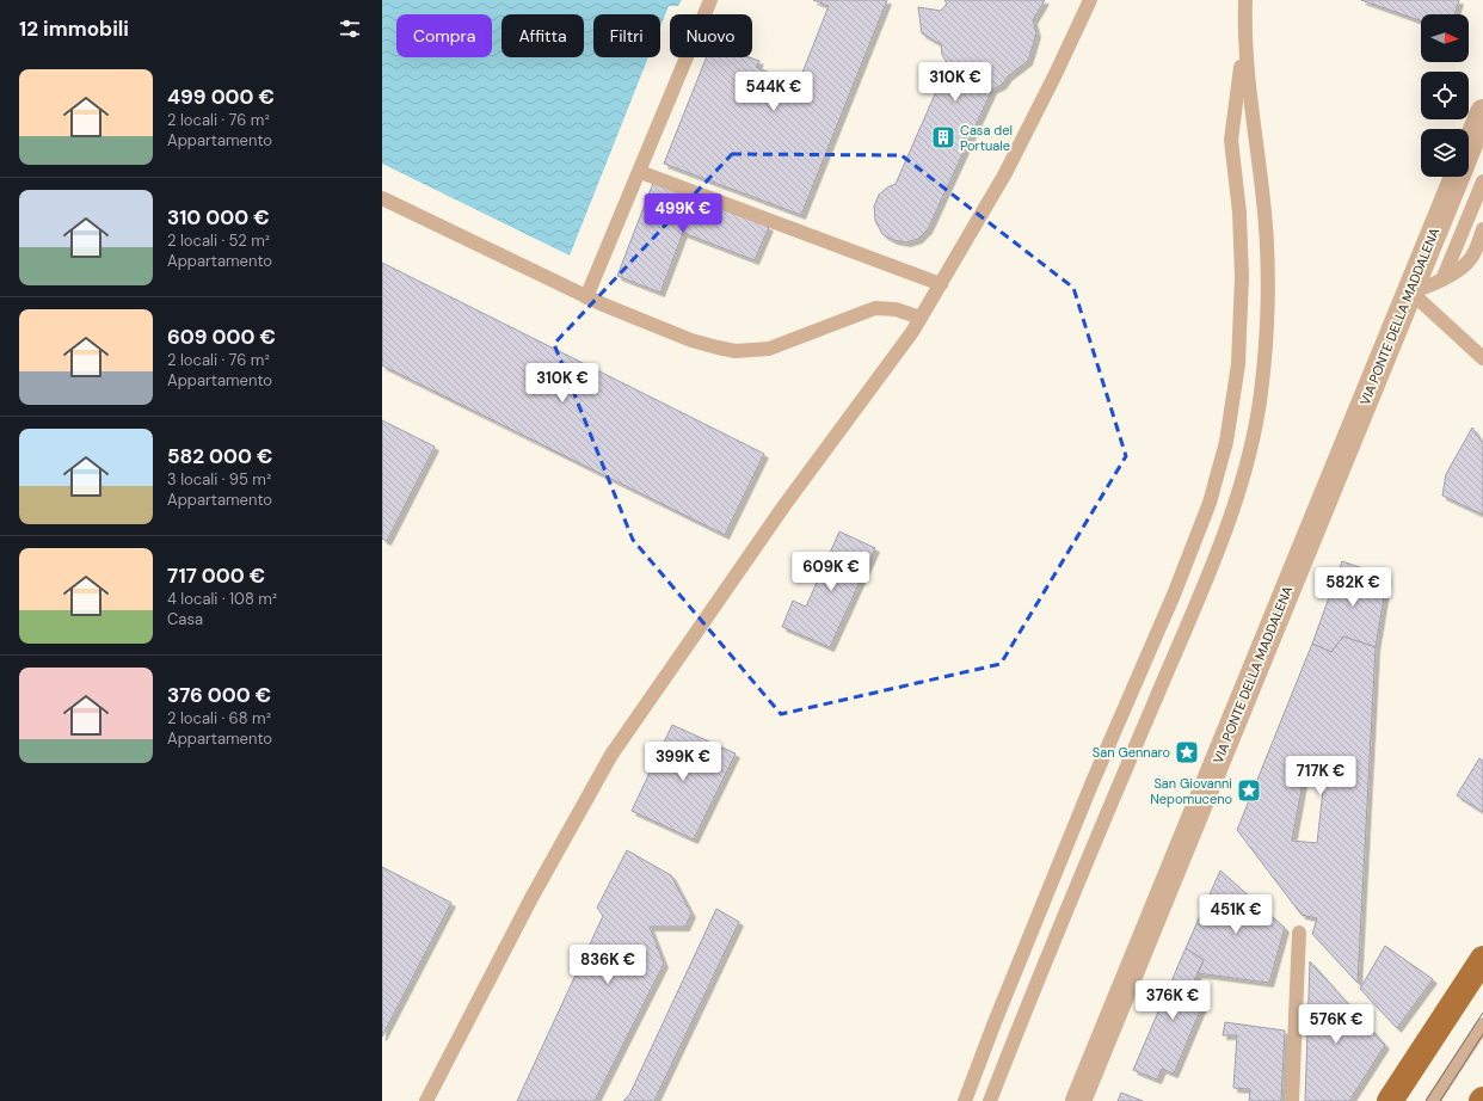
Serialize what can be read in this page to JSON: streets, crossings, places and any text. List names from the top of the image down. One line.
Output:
{"streets":{"street":["VIA PONTE DELLA MADDALENA"]},"places":{"building":["Casa del Portuale"],"place":["San Gennaro","San Giovanni Nepomuceno"]},"north":"right","page":{"heading":"12 immobili","chip":["Compra","Affitta","Filtri","Nuovo"],"list":[{"name":"499 000 €","note":"2 locali · 76 m² · Appartamento"},{"name":"310 000 €","note":"2 locali · 52 m² · Appartamento"},{"name":"609 000 €","note":"2 locali · 76 m² · Appartamento"},{"name":"582 000 €","note":"3 locali · 95 m² · Appartamento"},{"name":"717 000 €","note":"4 locali · 108 m² · Casa"},{"name":"376 000 €","note":"2 locali · 68 m² · Appartamento"}],"price":["310K €","544K €","499K €","310K €","609K €","582K €","399K €","717K €","451K €","836K €","376K €","576K €"]}}
